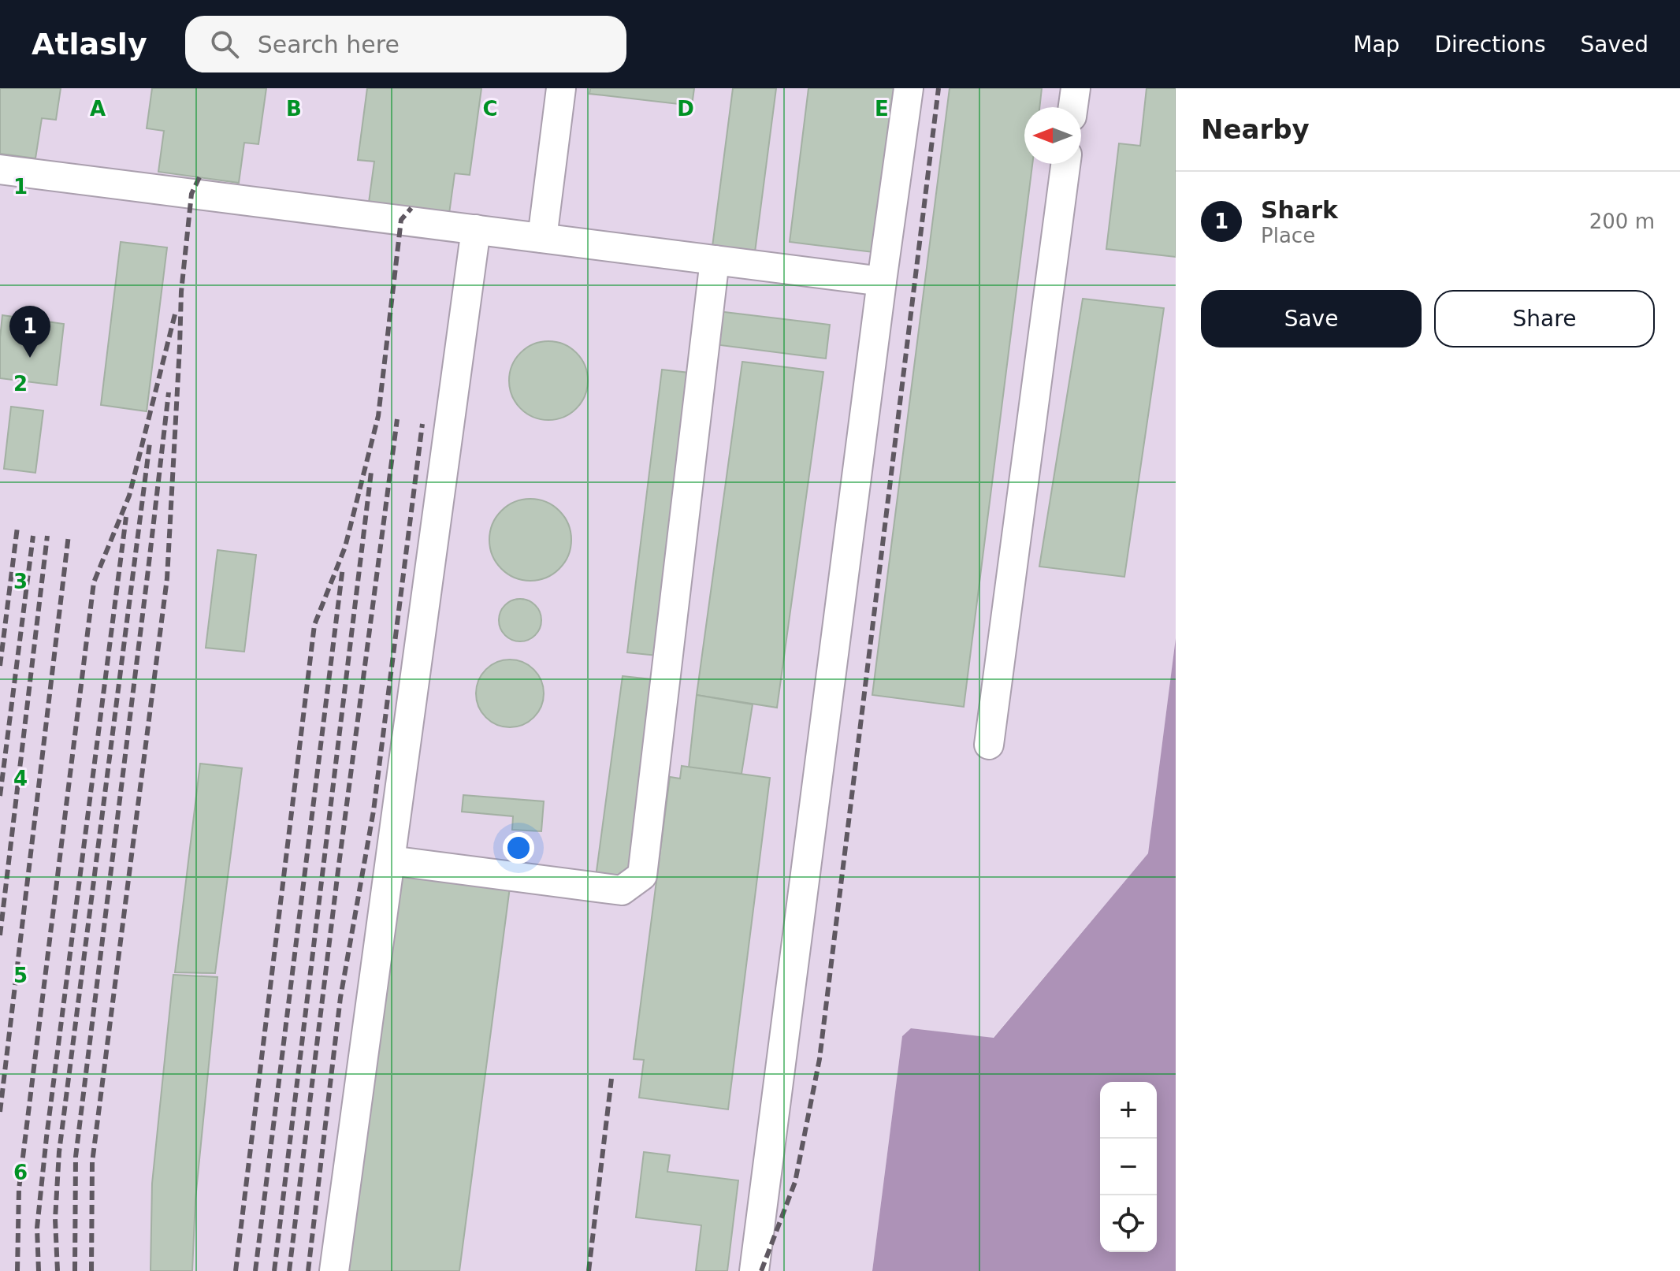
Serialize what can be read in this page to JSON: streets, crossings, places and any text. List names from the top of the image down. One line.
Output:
{"north":"left","page":{"header":"Atlasly","search":"Search here","nav":["Map","Directions","Saved"],"heading":"Nearby","list":[{"mark":"1","name":"Shark","note":"Place","value":"200 m"}],"buttons":["Save","Share"],"pins":"1","map_buttons":["+","−"]},"grid":{"columns":["A","B","C","D","E"],"rows":["1","2","3","4","5","6"]}}
